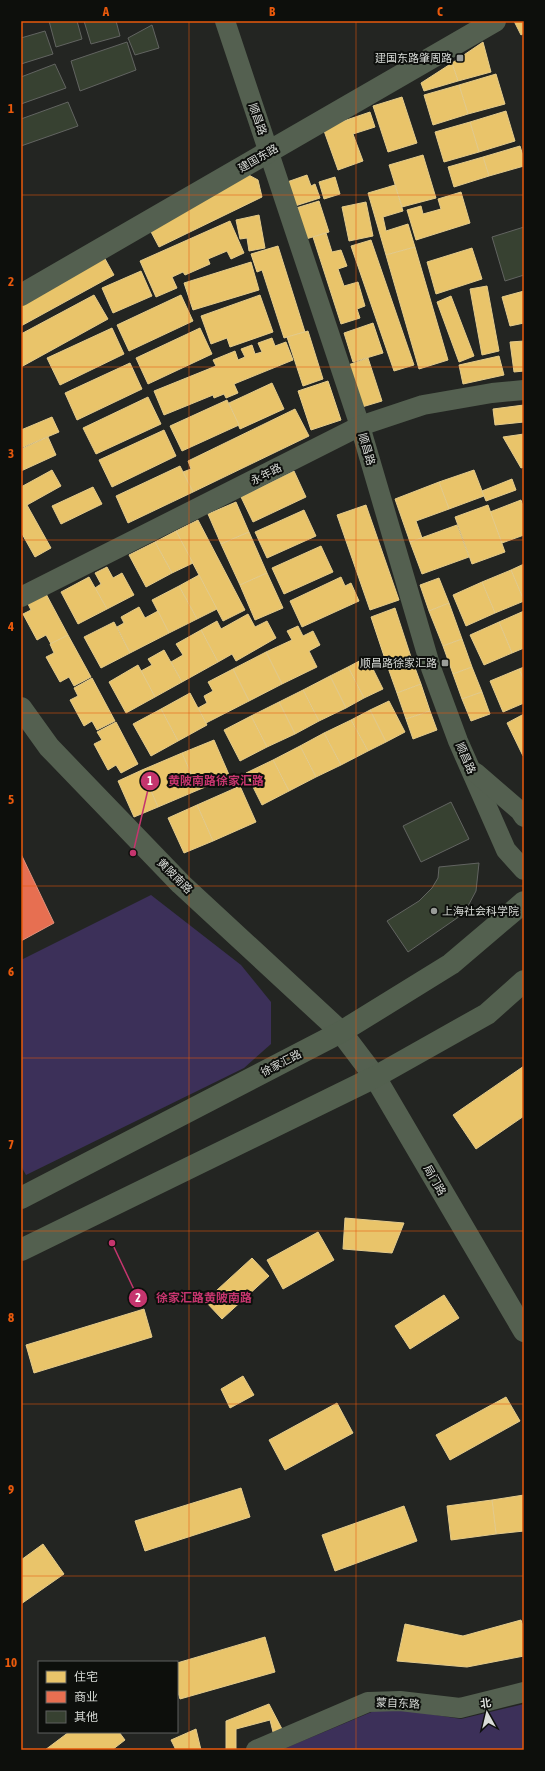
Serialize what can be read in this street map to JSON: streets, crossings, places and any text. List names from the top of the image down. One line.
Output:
{"streets":{"main road":["徐家汇路"],"street":["顺昌路","建国东路","永年路","黄陂南路","局门路","蒙自东路"]},"crossings":[["顺昌路","建国东路"],["顺昌路","永年路"],["黄陂南路","徐家汇路"],["黄陂南路","局门路"],["徐家汇路","局门路"]],"places":{"transit":["建国东路肇周路","顺昌路徐家汇路"],"other":["黄陂南路徐家汇路","上海社会科学院","徐家汇路黄陂南路"]},"legend":["住宅","商业","其他"],"north":"top","grid":{"columns":["A","B","C"],"rows":["1","2","3","4","5","6","7","8","9","10"]}}
